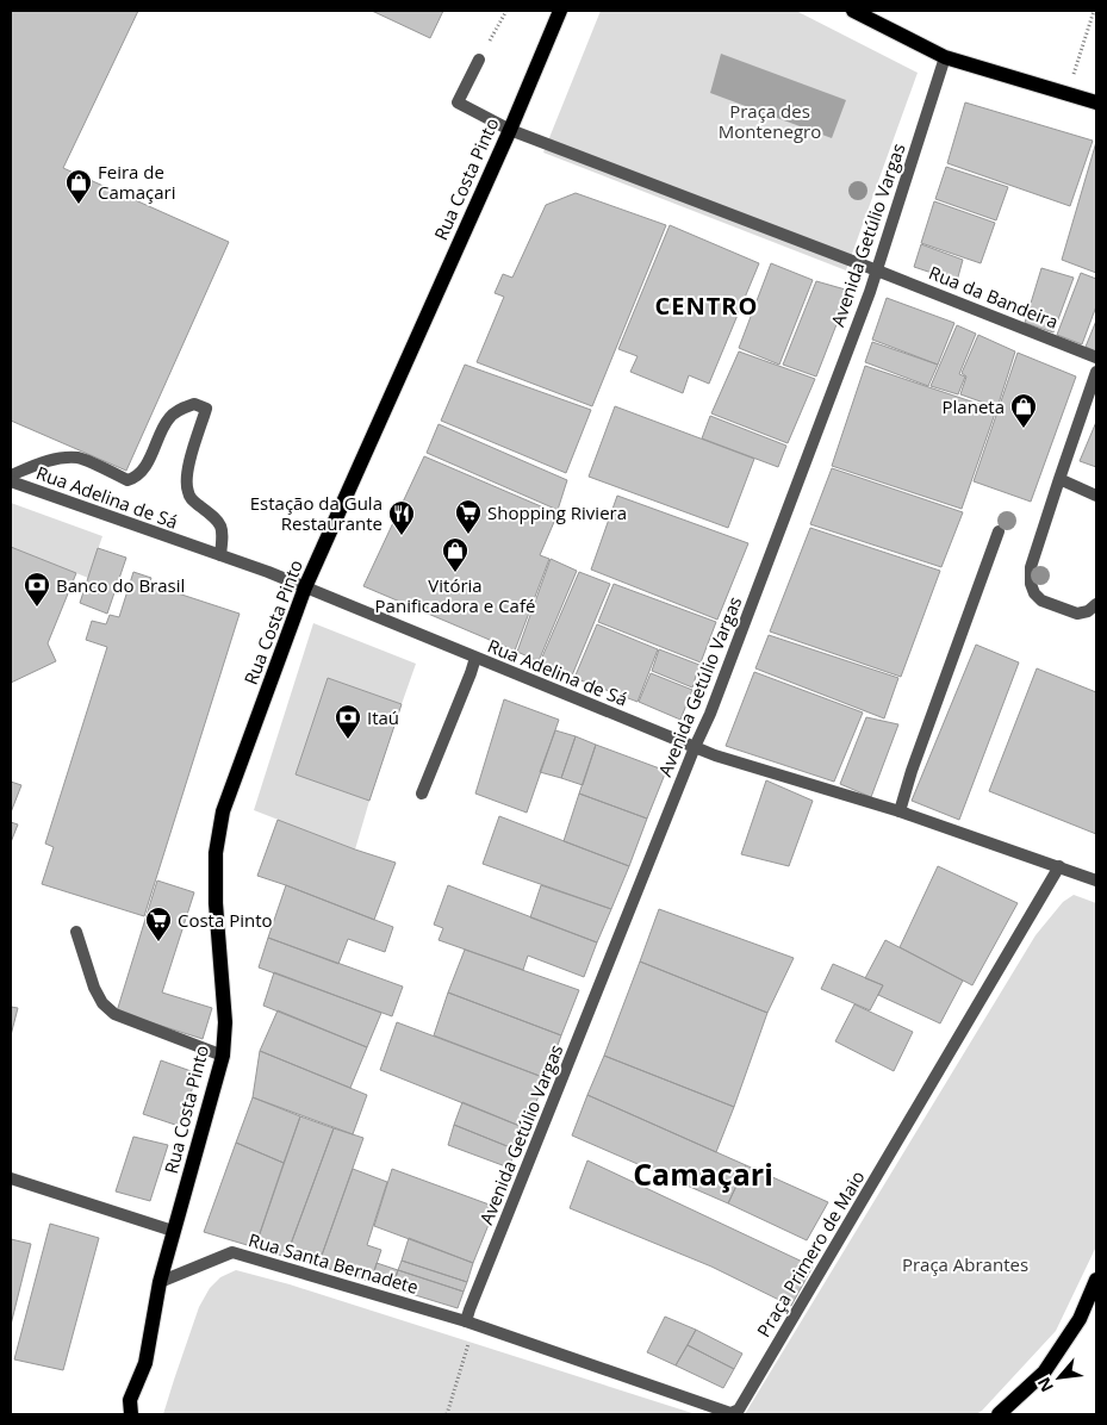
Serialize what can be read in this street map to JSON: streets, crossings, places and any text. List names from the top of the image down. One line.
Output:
{"streets":{"main road":["Rua Costa Pinto"],"street":["Avenida Getúlio Vargas","Rua da Bandeira","Rua Adelina de Sá","Praça Primero de Maio","Rua Santa Bernadete"]},"crossings":[["Rua Costa Pinto","Rua da Bandeira"],["Rua Costa Pinto","Rua Adelina de Sá"],["Rua Costa Pinto","Rua Santa Bernadete"],["Avenida Getúlio Vargas","Rua da Bandeira"],["Avenida Getúlio Vargas","Rua Adelina de Sá"],["Avenida Getúlio Vargas","Praça Primero de Maio"],["Avenida Getúlio Vargas","Rua Santa Bernadete"],["Rua Adelina de Sá","Praça Primero de Maio"],["Praça Primero de Maio","Rua Santa Bernadete"]],"districts":["CENTRO","Camaçari"],"parks":["Praça des Montenegro","Praça Abrantes"],"places":{"shop":["Feira de Camaçari","Planeta","Vitória Panificadora e Café"],"supermarket":["Shopping Riviera","Costa Pinto"],"restaurant":["Estação da Gula Restaurante"],"bank":["Banco do Brasil","Itaú"]},"north":"bottom left"}
